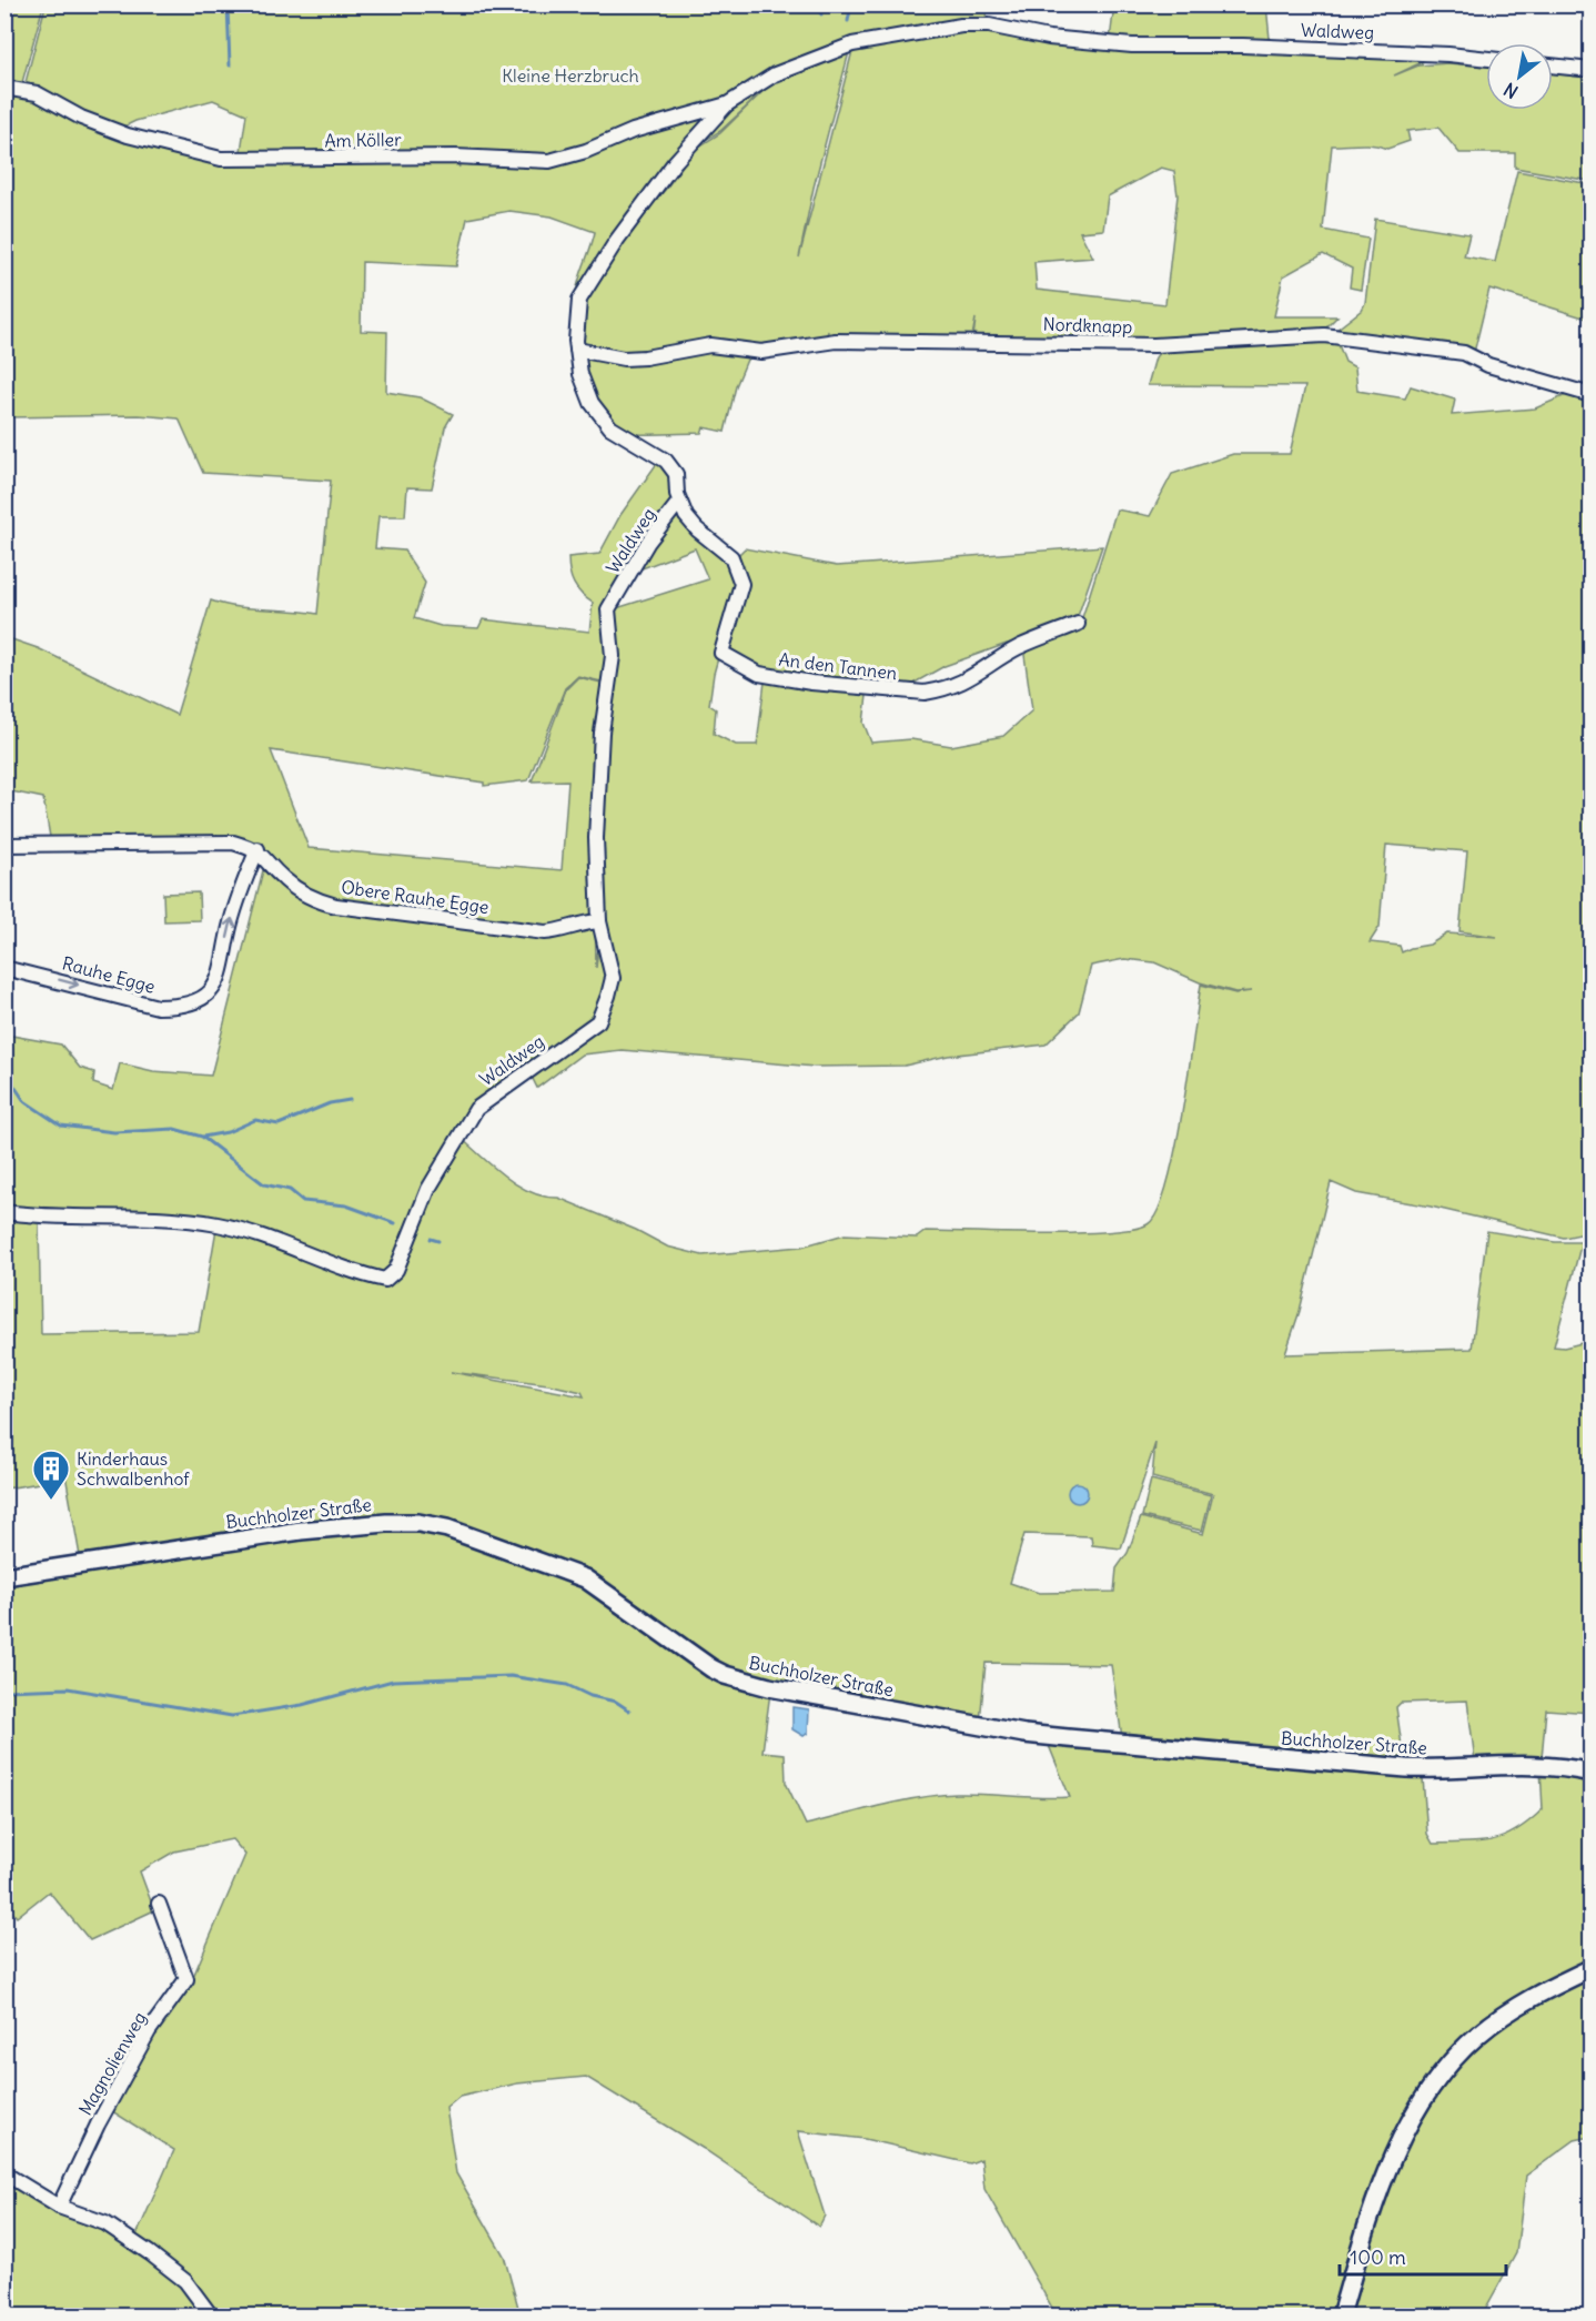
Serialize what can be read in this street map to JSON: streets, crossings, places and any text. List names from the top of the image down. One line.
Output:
{"streets":{"street":["Waldweg","Am Köller","Nordknapp","An den Tannen","Obere Rauhe Egge","Rauhe Egge","Buchholzer Straße","Magnolienweg"]},"crossings":[["Waldweg","Am Köller"],["Waldweg","Nordknapp"],["Waldweg","An den Tannen"],["Waldweg","Obere Rauhe Egge"],["Obere Rauhe Egge","Rauhe Egge"]],"parks":["Kleine Herzbruch"],"places":{"building":["Kinderhaus Schwalbenhof"]},"scale_bar":"100 m","north":"bottom left"}
